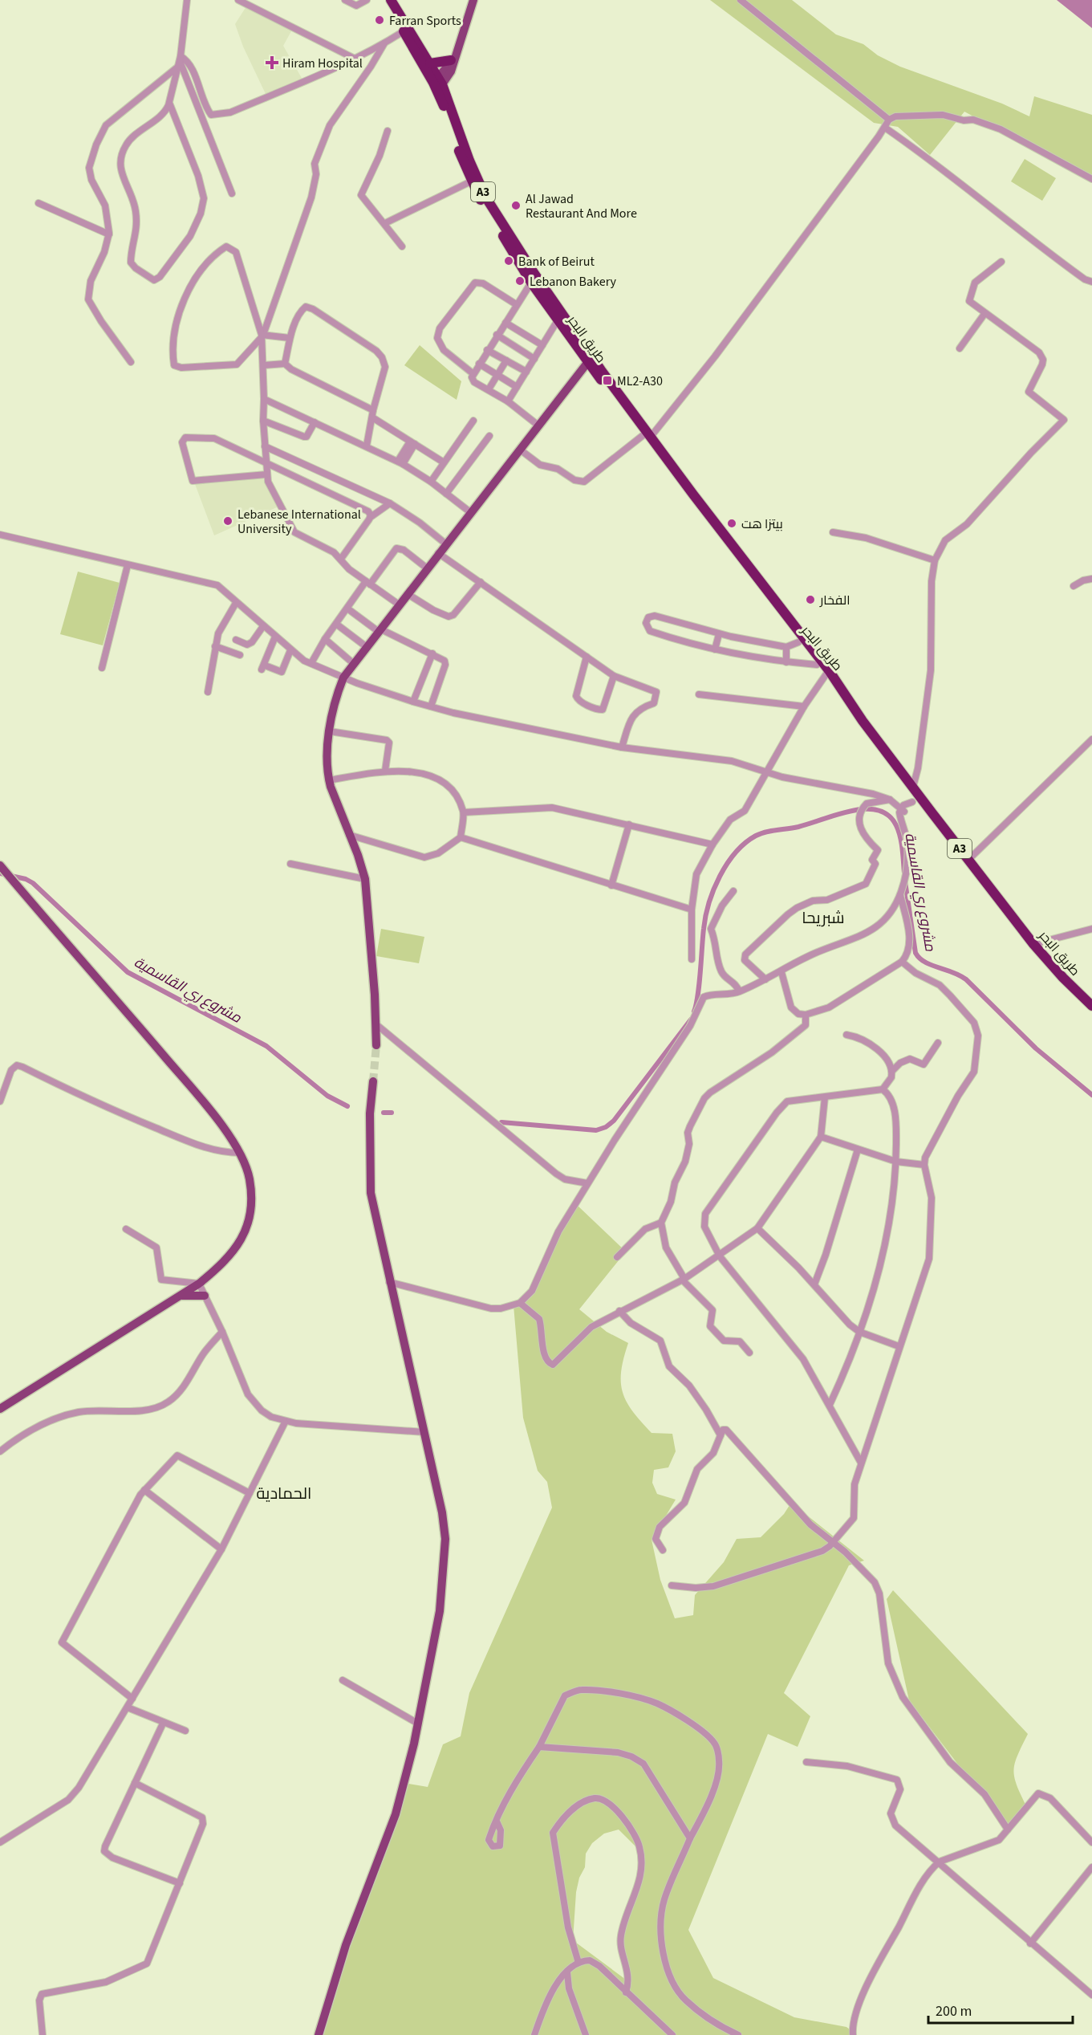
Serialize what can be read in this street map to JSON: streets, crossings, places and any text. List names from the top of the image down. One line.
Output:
{"streets":{"highway":["A3","طريق البحر"]},"districts":["شبريحا","الحمادية"],"water":["مشروع ري القاسمية"],"places":{"other":["Farran Sports","Al Jawad Restaurant And More","Bank of Beirut","Lebanon Bakery","Lebanese International University","بيتزا هت","الفخار"],"health":["Hiram Hospital"],"transit":["ML2-A30"]},"scale_bar":"200 m"}
